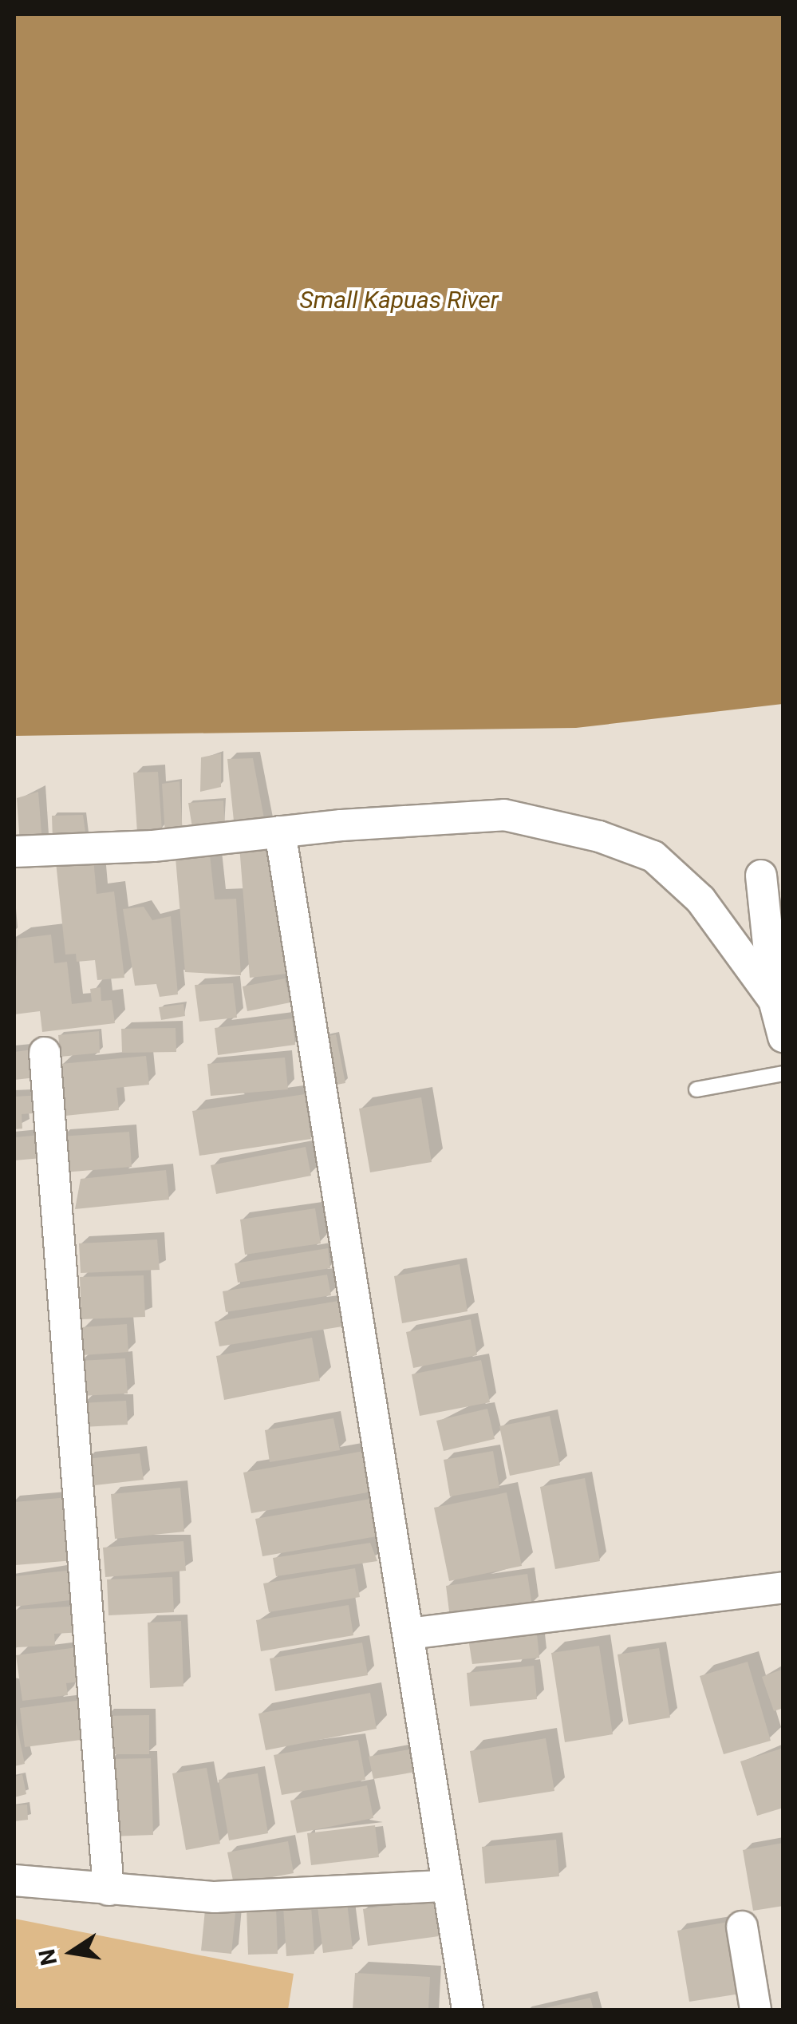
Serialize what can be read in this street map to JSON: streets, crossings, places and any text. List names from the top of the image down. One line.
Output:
{"water":["Small Kapuas River"],"north":"left"}
